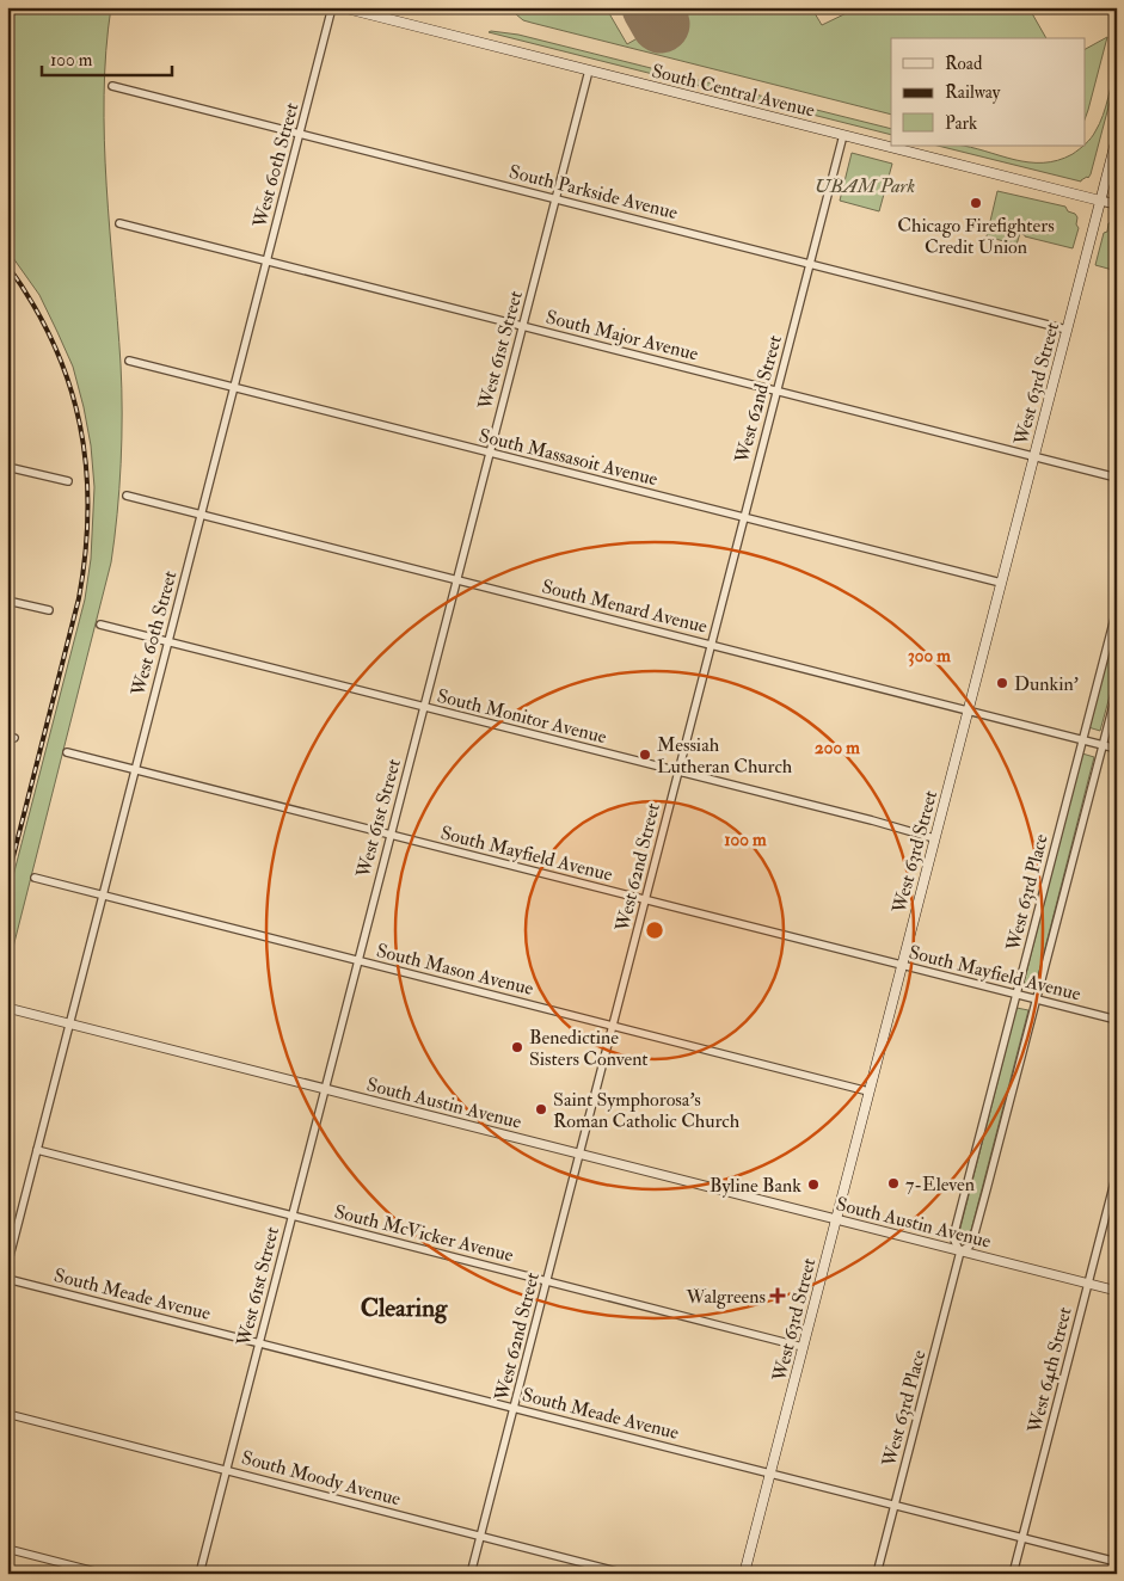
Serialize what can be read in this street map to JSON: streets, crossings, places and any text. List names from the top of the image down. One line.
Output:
{"streets":{"main road":["South Central Avenue","West 63rd Street"],"street":["West 60th Street","South Parkside Avenue","South Major Avenue","West 61st Street","West 62nd Street","South Massasoit Avenue","South Menard Avenue","South Monitor Avenue","South Mayfield Avenue","West 63rd Place","South Mason Avenue","South Austin Avenue","South McVicker Avenue","South Meade Avenue","West 64th Street","South Moody Avenue"]},"crossings":[["South Central Avenue","West 61st Street"],["South Central Avenue","West 63rd Street"],["South Central Avenue","West 62nd Street"],["West 60th Street","South Parkside Avenue"],["West 60th Street","South Major Avenue"],["West 60th Street","South Massasoit Avenue"],["West 60th Street","South Menard Avenue"],["West 60th Street","South Monitor Avenue"],["West 60th Street","South Mayfield Avenue"],["West 60th Street","South Mason Avenue"],["West 60th Street","South Austin Avenue"],["West 60th Street","South McVicker Avenue"],["South Parkside Avenue","West 61st Street"],["South Parkside Avenue","West 63rd Street"],["South Parkside Avenue","West 62nd Street"],["South Major Avenue","West 61st Street"],["South Major Avenue","West 63rd Street"],["South Major Avenue","West 62nd Street"],["West 61st Street","South Massasoit Avenue"],["West 61st Street","South Menard Avenue"],["West 61st Street","South Monitor Avenue"],["West 61st Street","South Mayfield Avenue"],["West 61st Street","South Mason Avenue"],["West 61st Street","South Austin Avenue"],["West 61st Street","South McVicker Avenue"],["West 61st Street","South Meade Avenue"],["West 61st Street","South Moody Avenue"],["West 63rd Street","South Massasoit Avenue"],["West 63rd Street","South Menard Avenue"],["West 63rd Street","South Monitor Avenue"],["West 63rd Street","South Mayfield Avenue"],["West 63rd Street","South Mason Avenue"],["West 63rd Street","South Austin Avenue"],["West 63rd Street","South McVicker Avenue"],["West 63rd Street","South Meade Avenue"],["West 62nd Street","South Massasoit Avenue"],["West 62nd Street","South Menard Avenue"],["West 62nd Street","South Monitor Avenue"],["West 62nd Street","South Mayfield Avenue"],["West 62nd Street","South Mason Avenue"],["West 62nd Street","South Austin Avenue"],["West 62nd Street","South McVicker Avenue"],["West 62nd Street","South Meade Avenue"],["West 62nd Street","South Moody Avenue"],["South Menard Avenue","West 63rd Place"],["South Mayfield Avenue","West 63rd Place"],["West 63rd Place","South Austin Avenue"],["West 63rd Place","South Meade Avenue"],["South Austin Avenue","West 64th Street"],["South Meade Avenue","West 64th Street"]],"districts":["Clearing"],"parks":["UBAM Park"],"places":{"other":["Chicago Firefighters Credit Union","Dunkin'","Messiah Lutheran Church","Benedictine Sisters Convent","Saint Symphorosa's Roman Catholic Church","7-Eleven","Byline Bank"],"health":["Walgreens"]},"legend":["Road","Railway","Park"],"scale_bar":"100 m","rings":["300 m","200 m","100 m"]}
